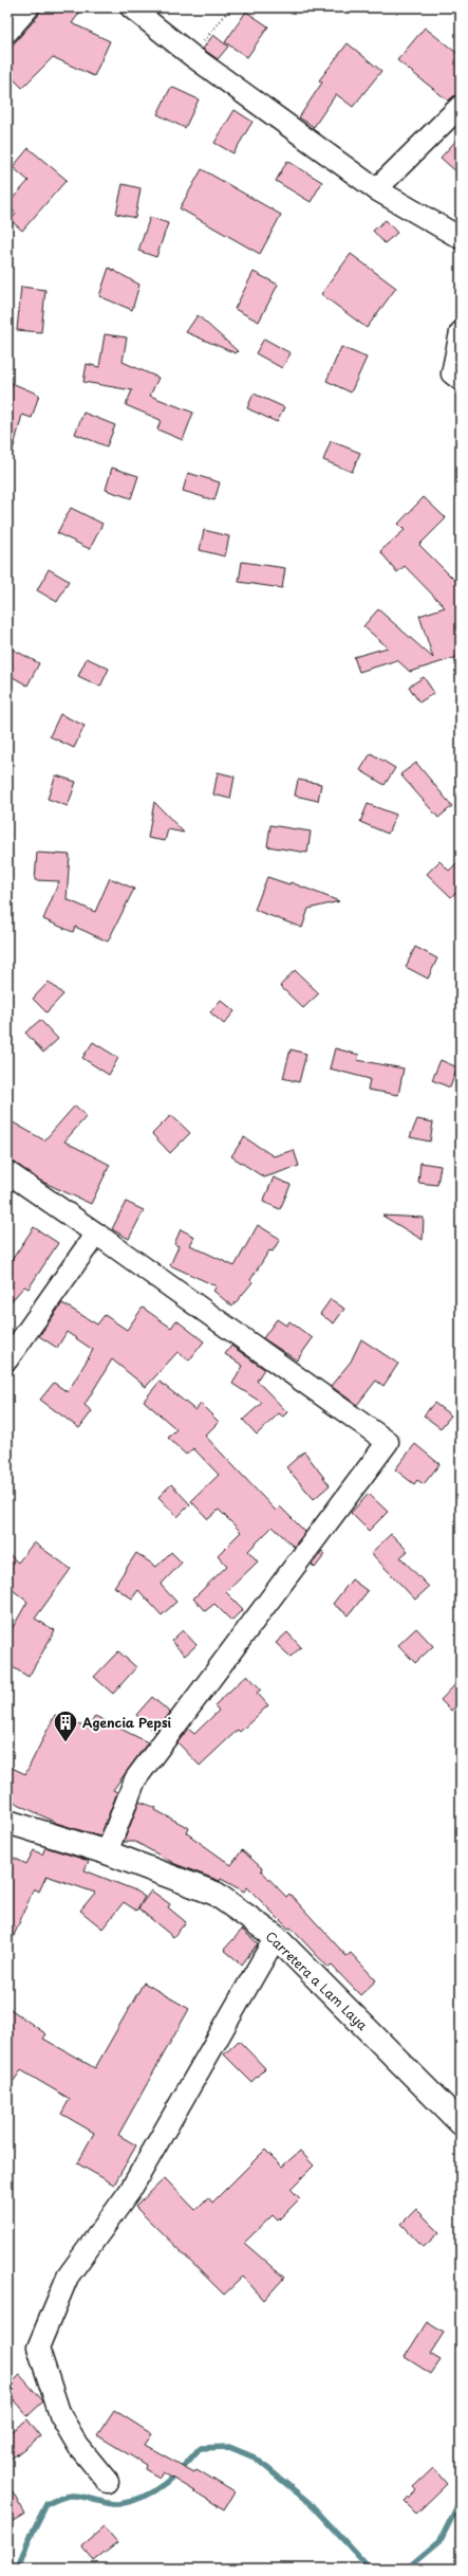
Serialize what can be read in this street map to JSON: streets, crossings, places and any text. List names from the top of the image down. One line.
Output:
{"streets":{"main road":["Carretera a Lam Laya"]},"places":{"building":["Agencia Pepsi"]}}
